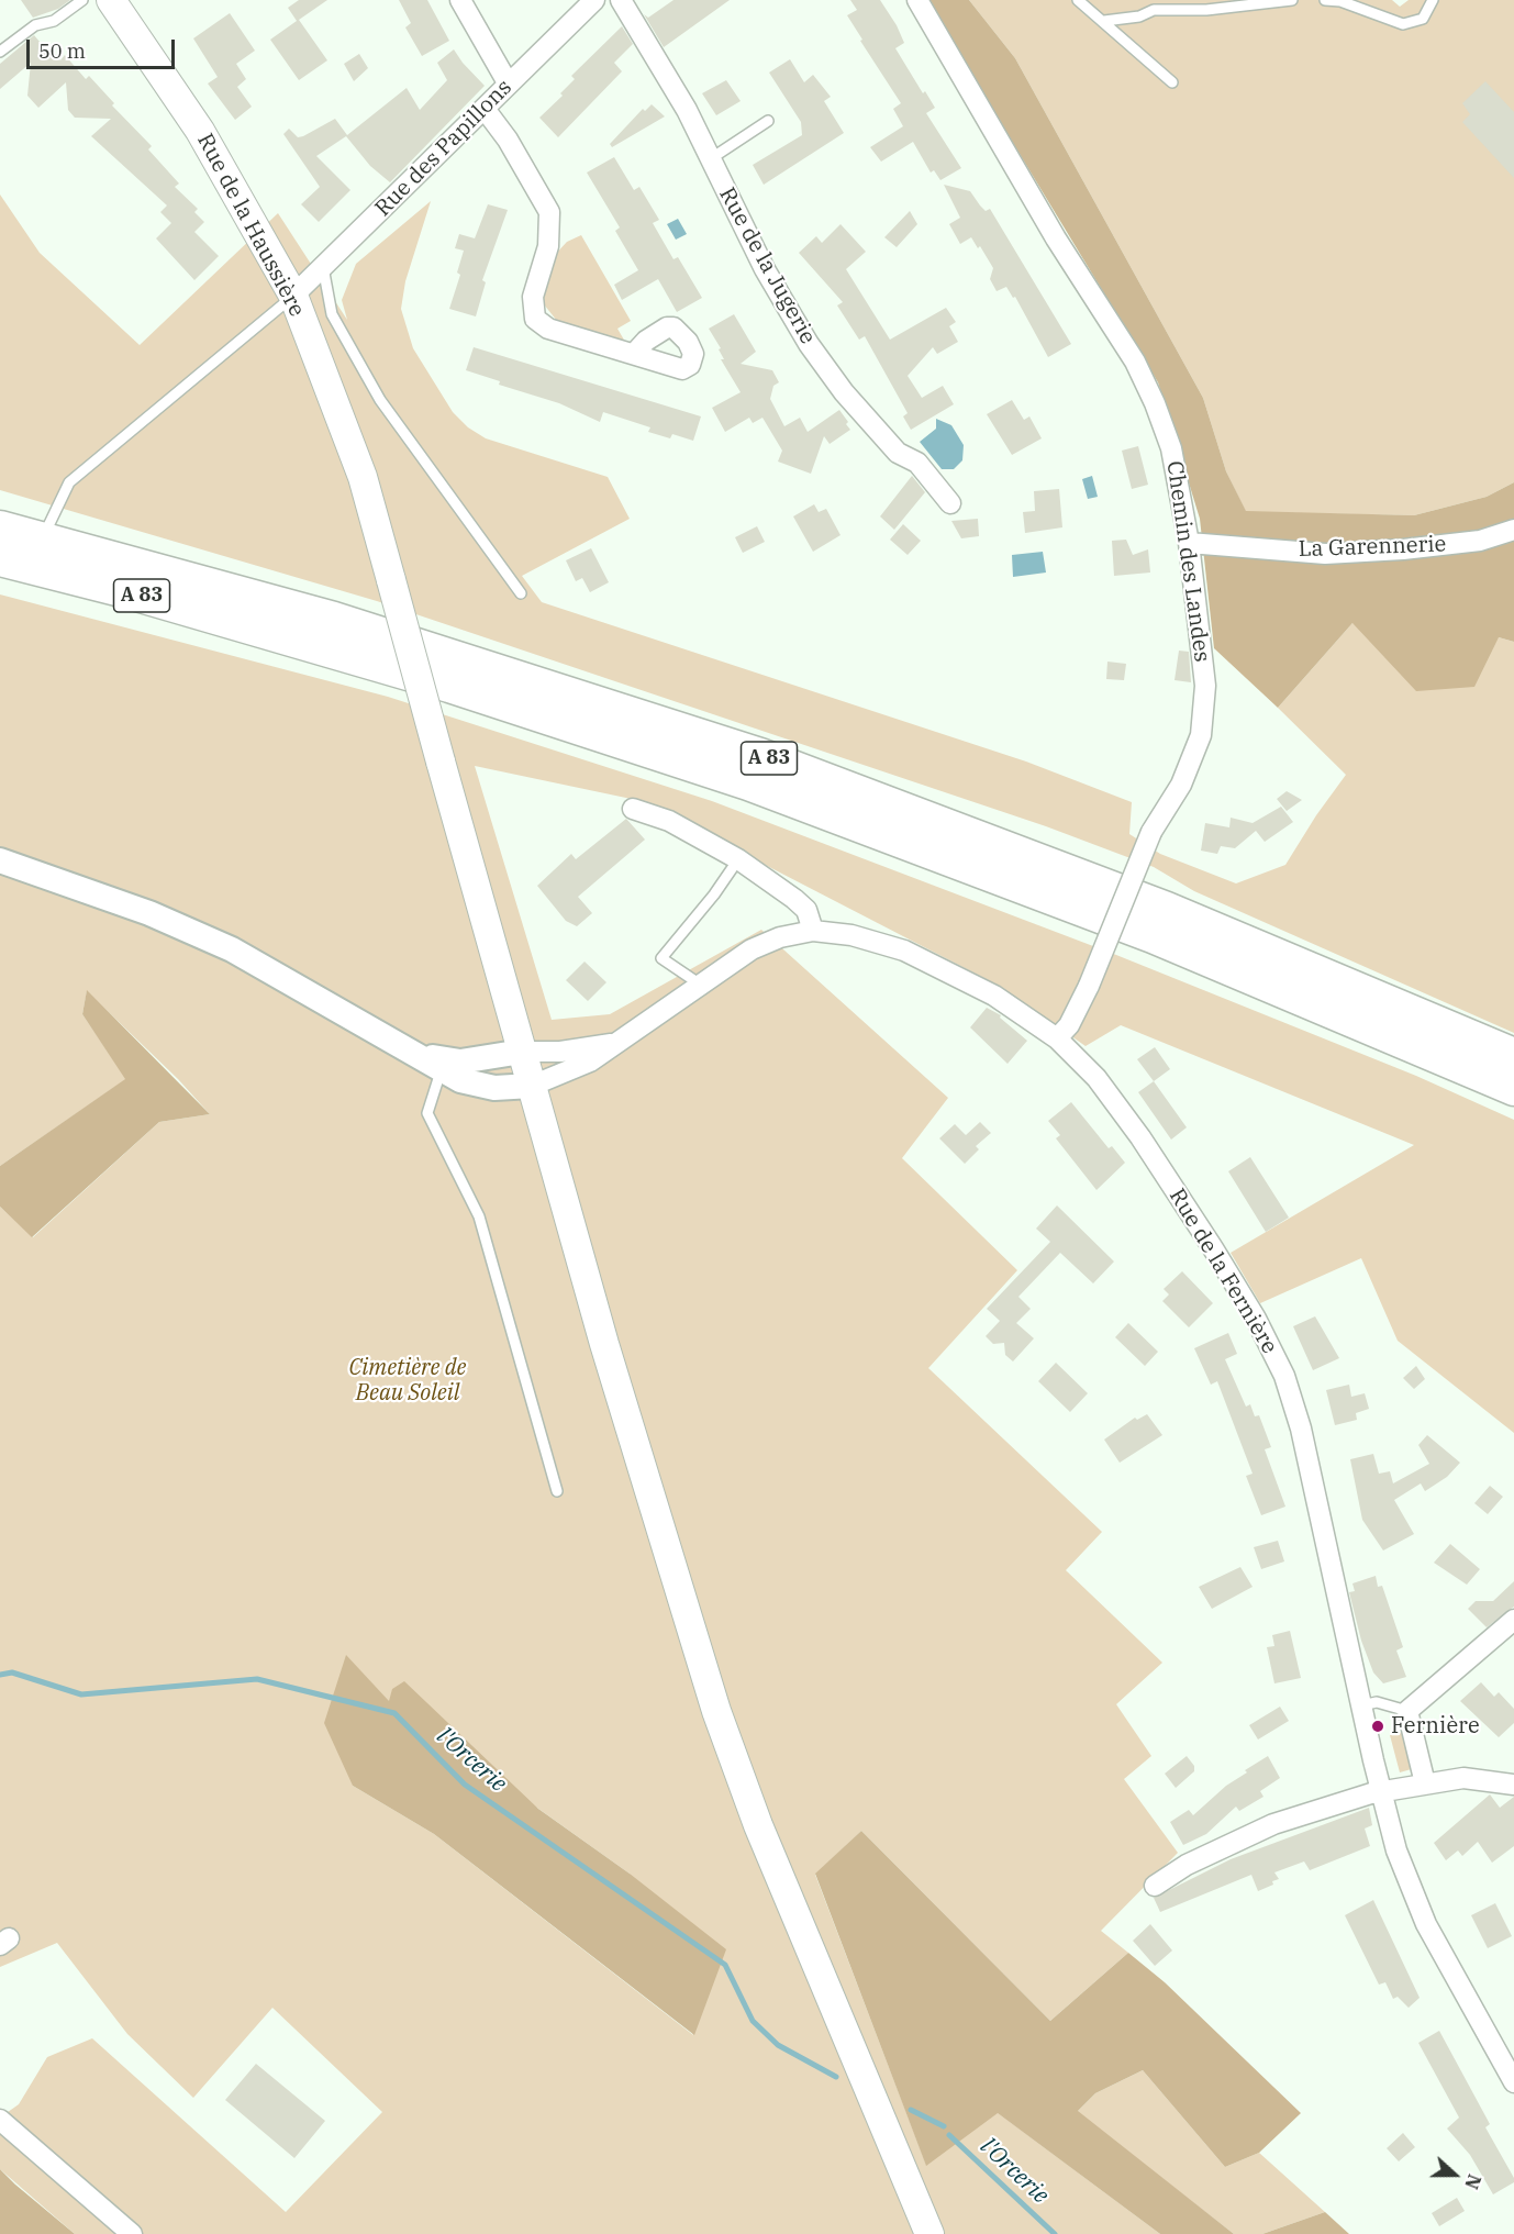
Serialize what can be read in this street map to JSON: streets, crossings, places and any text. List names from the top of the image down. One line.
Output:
{"streets":{"highway":["A 83"],"main road":["Rue de la Haussière"],"street":["Rue des Papillons","Rue de la Jugerie","La Garennerie","Chemin des Landes","Rue de la Fernière"]},"crossings":[["Rue des Papillons","Rue de la Haussière"],["Rue de la Haussière","Rue de la Fernière"],["La Garennerie","Chemin des Landes"],["Chemin des Landes","Rue de la Fernière"]],"water":["l'Orcerie"],"parks":["Cimetière de Beau Soleil"],"places":["Fernière"],"scale_bar":"50 m","north":"right"}
